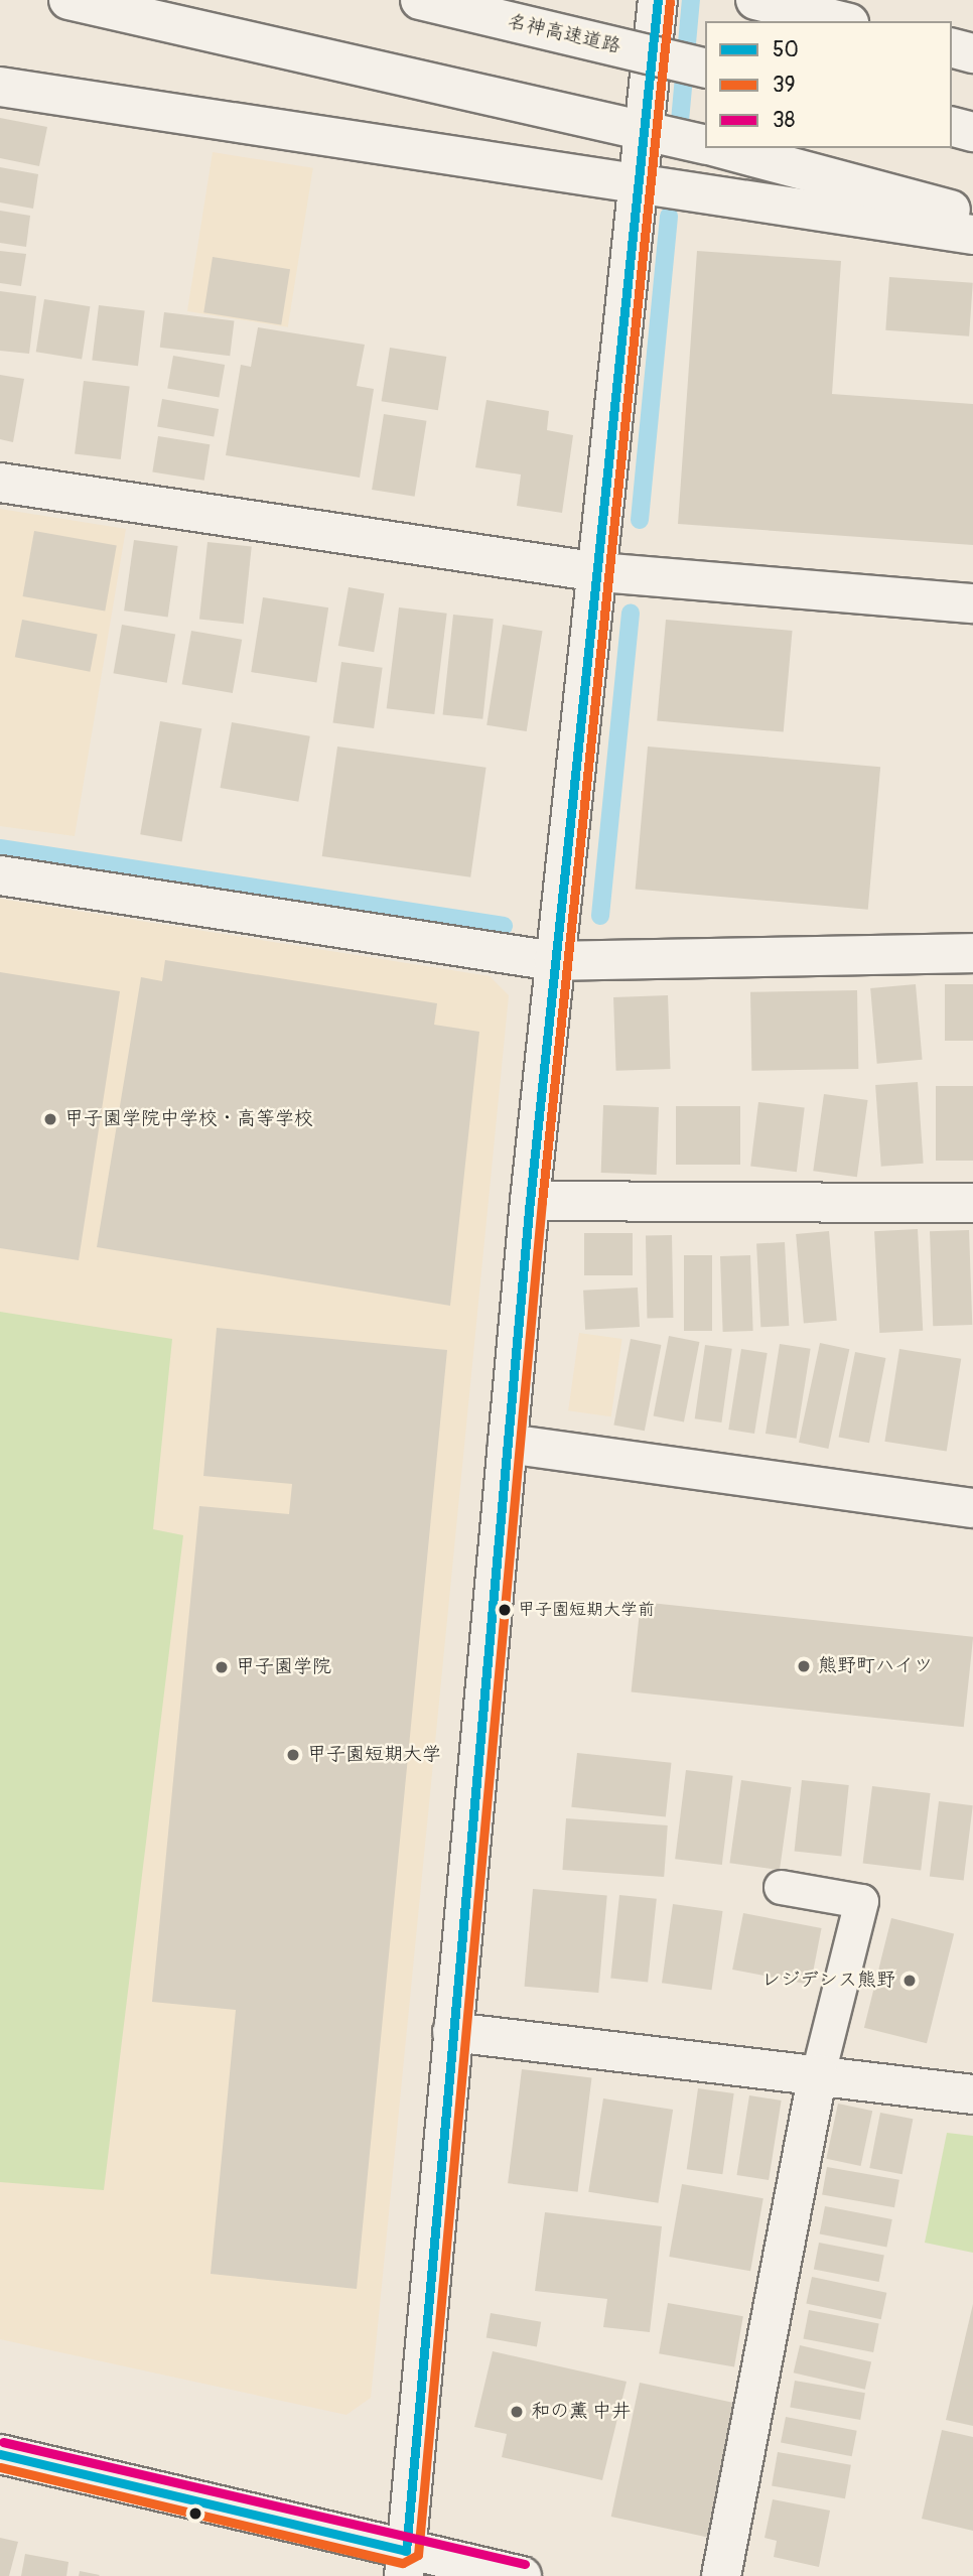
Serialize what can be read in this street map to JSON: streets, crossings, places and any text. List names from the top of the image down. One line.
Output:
{"streets":{"main road":["名神高速道路"]},"places":["甲子園学院中学校・高等学校","甲子園短期大学前","熊野町ハイツ","甲子園学院","甲子園短期大学","レジデンス熊野","和の薫 中井"],"lines":["transit line 50","transit line 39","transit line 38"],"legend":["50","39","38"]}
